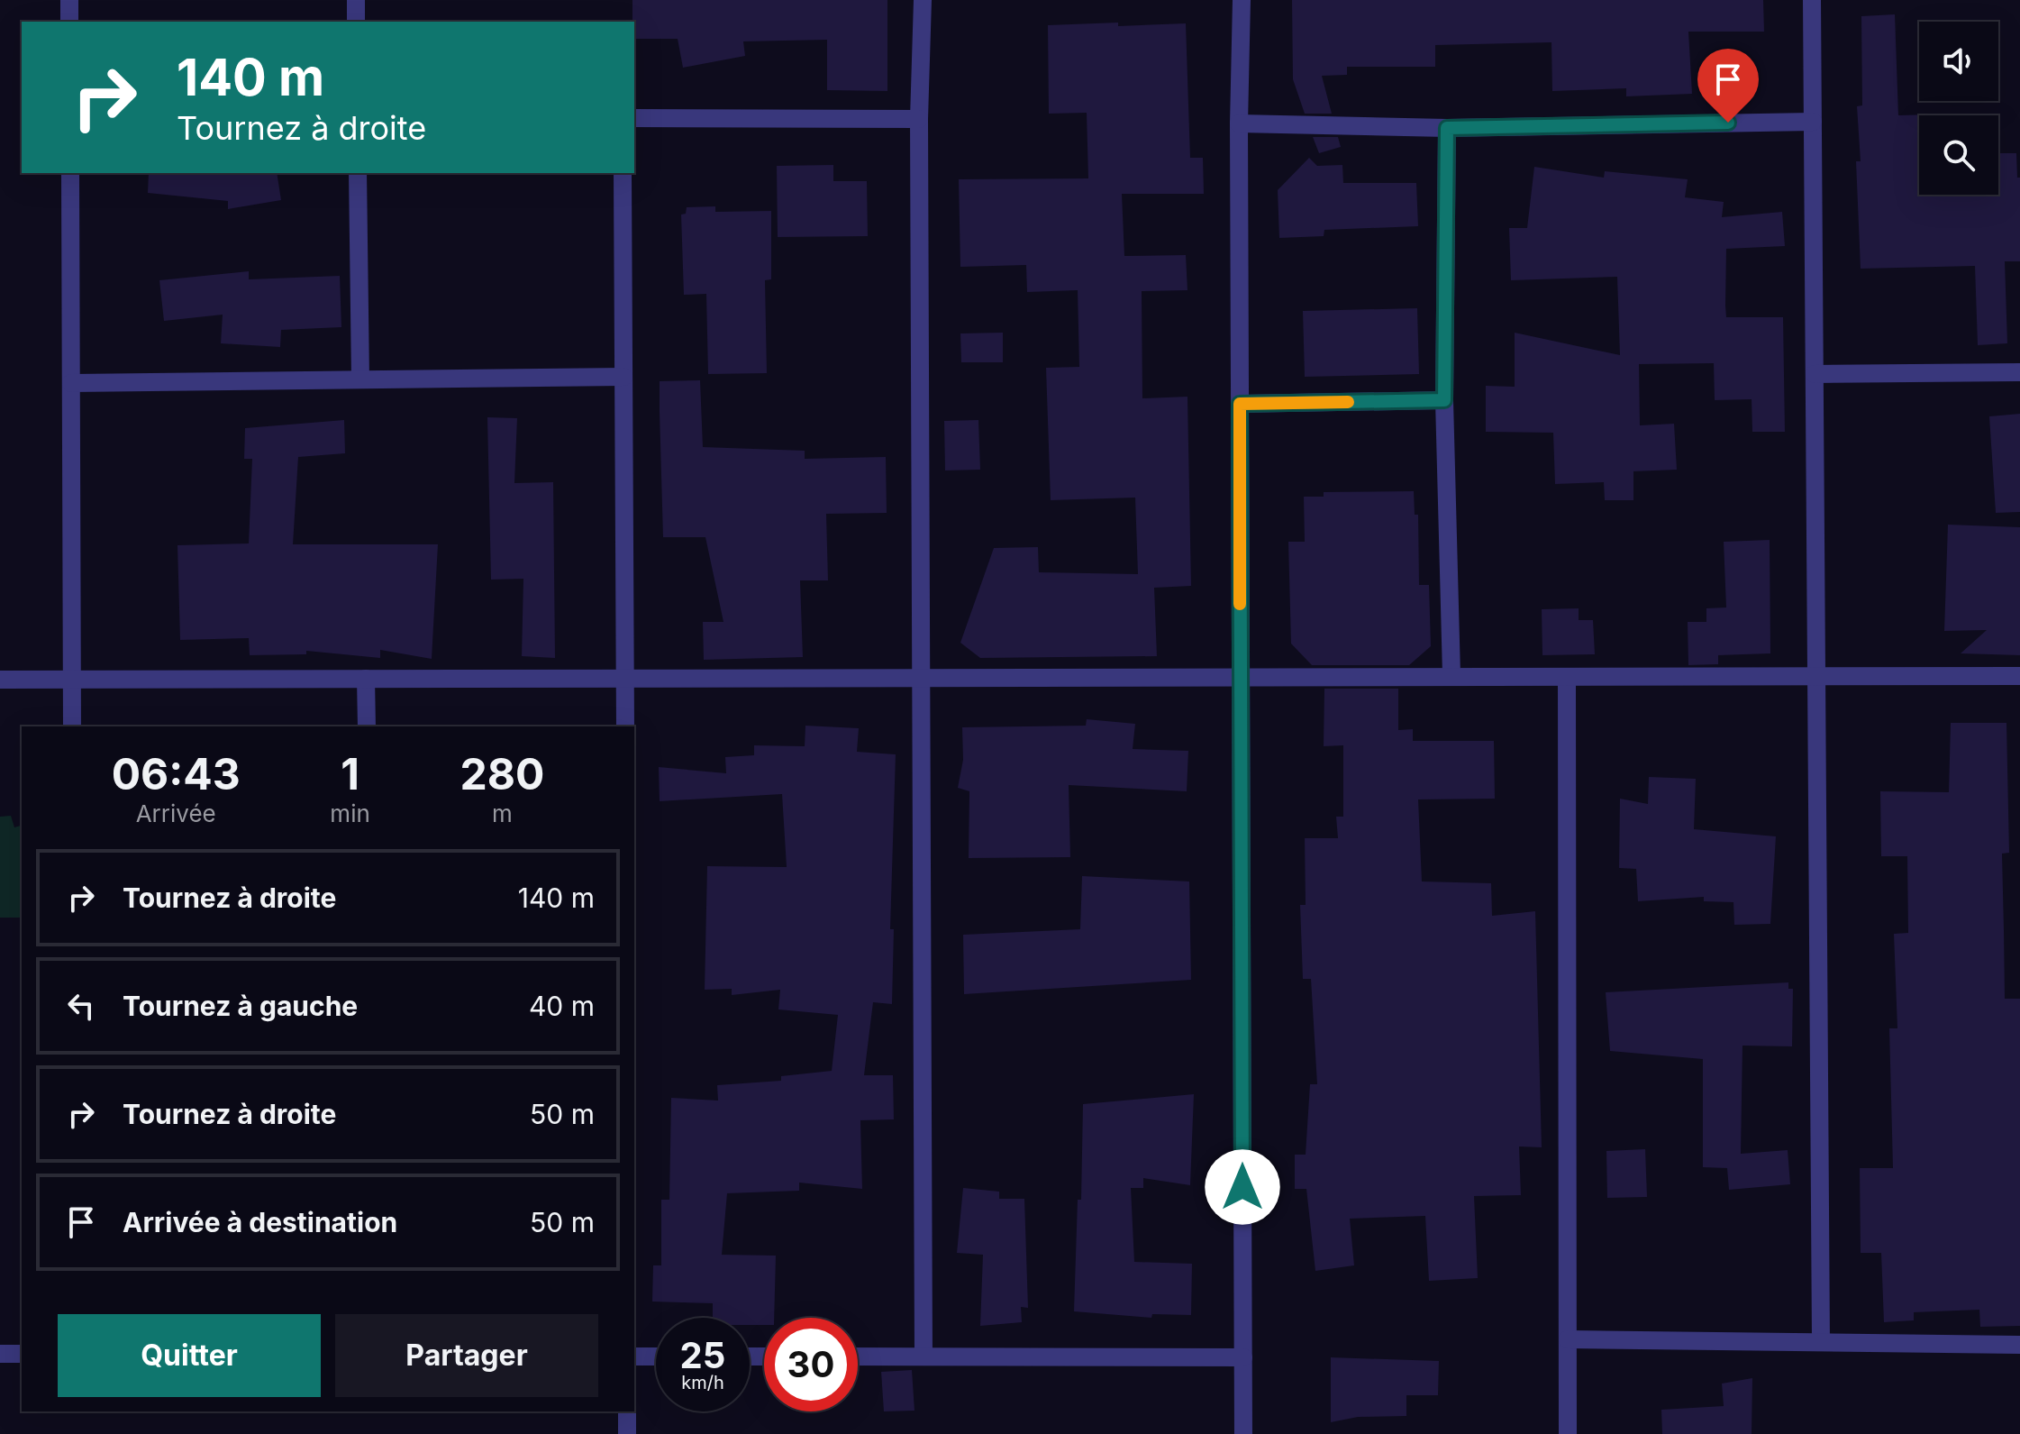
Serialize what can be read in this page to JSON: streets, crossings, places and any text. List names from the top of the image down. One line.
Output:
{"page":{"turn":["140 m","Tournez à droite"],"eta":["06:43","Arrivée","1","min","280","m"],"list":[{"name":"Tournez à droite","value":"140 m"},{"name":"Tournez à gauche","value":"40 m"},{"name":"Tournez à droite","value":"50 m"},{"name":"Arrivée à destination","value":"50 m"}],"buttons":["Quitter","Partager"],"speed":"25 km/h","limit":"30"}}
